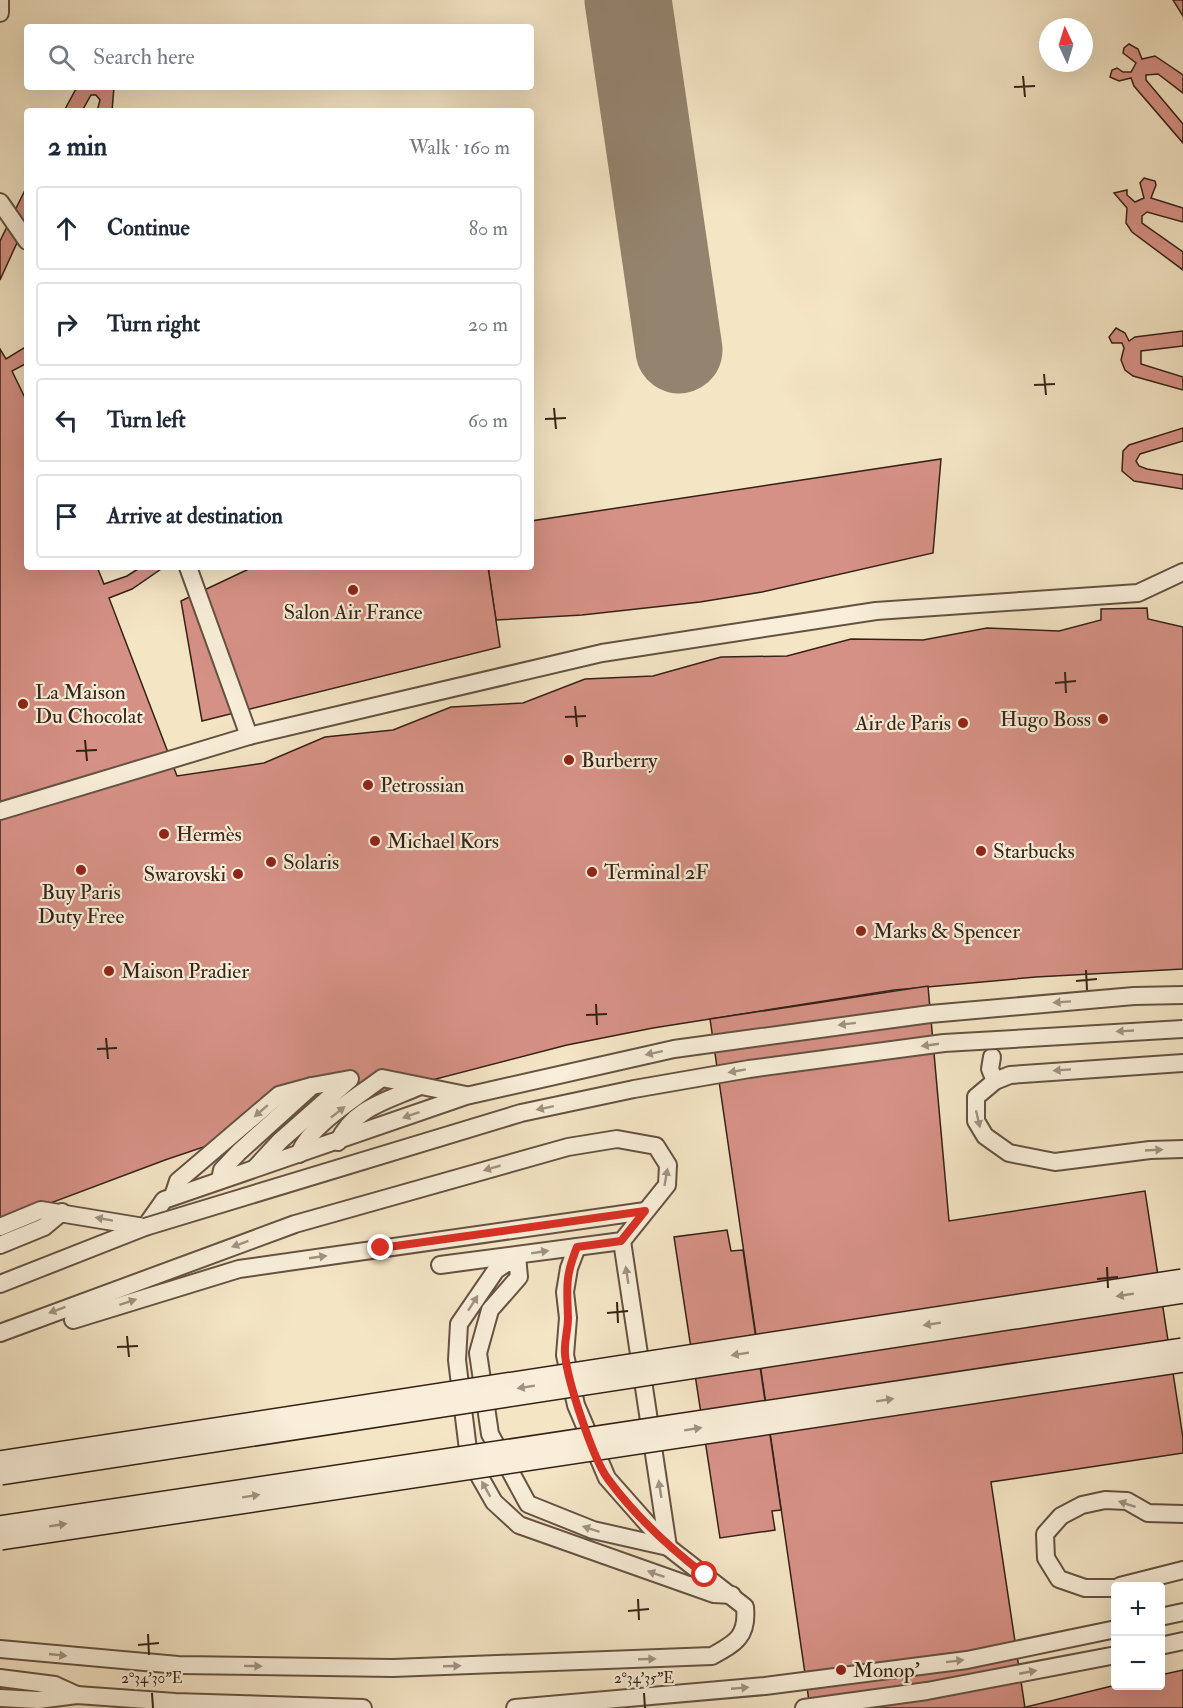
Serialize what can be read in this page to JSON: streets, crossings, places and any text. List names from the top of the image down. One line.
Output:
{"places":["Salon Air France","La Maison Du Chocolat","Hugo Boss","Air de Paris","Burberry","Petrossian","Hermès","Michael Kors","Starbucks","Solaris","Buy Paris Duty Free","Terminal 2F","Swarovski","Marks & Spencer","Maison Pradier","Monop'"],"north":"top","page":{"search":"Search here","heading":["2 min","Walk · 160 m"],"list":[["Continue","80 m"],["Turn right","20 m"],["Turn left","60 m"],"Arrive at destination"],"map_buttons":["+","−"]},"coordinates":["2°34'30\"E","2°34'35\"E"]}
